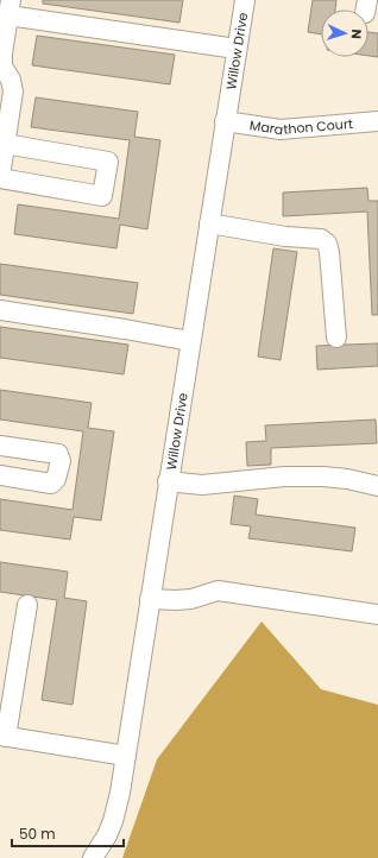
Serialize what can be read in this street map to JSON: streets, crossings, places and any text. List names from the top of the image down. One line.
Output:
{"streets":{"street":["Willow Drive","Marathon Court"]},"crossings":[["Willow Drive","Marathon Court"]],"scale_bar":"50 m","north":"right"}
